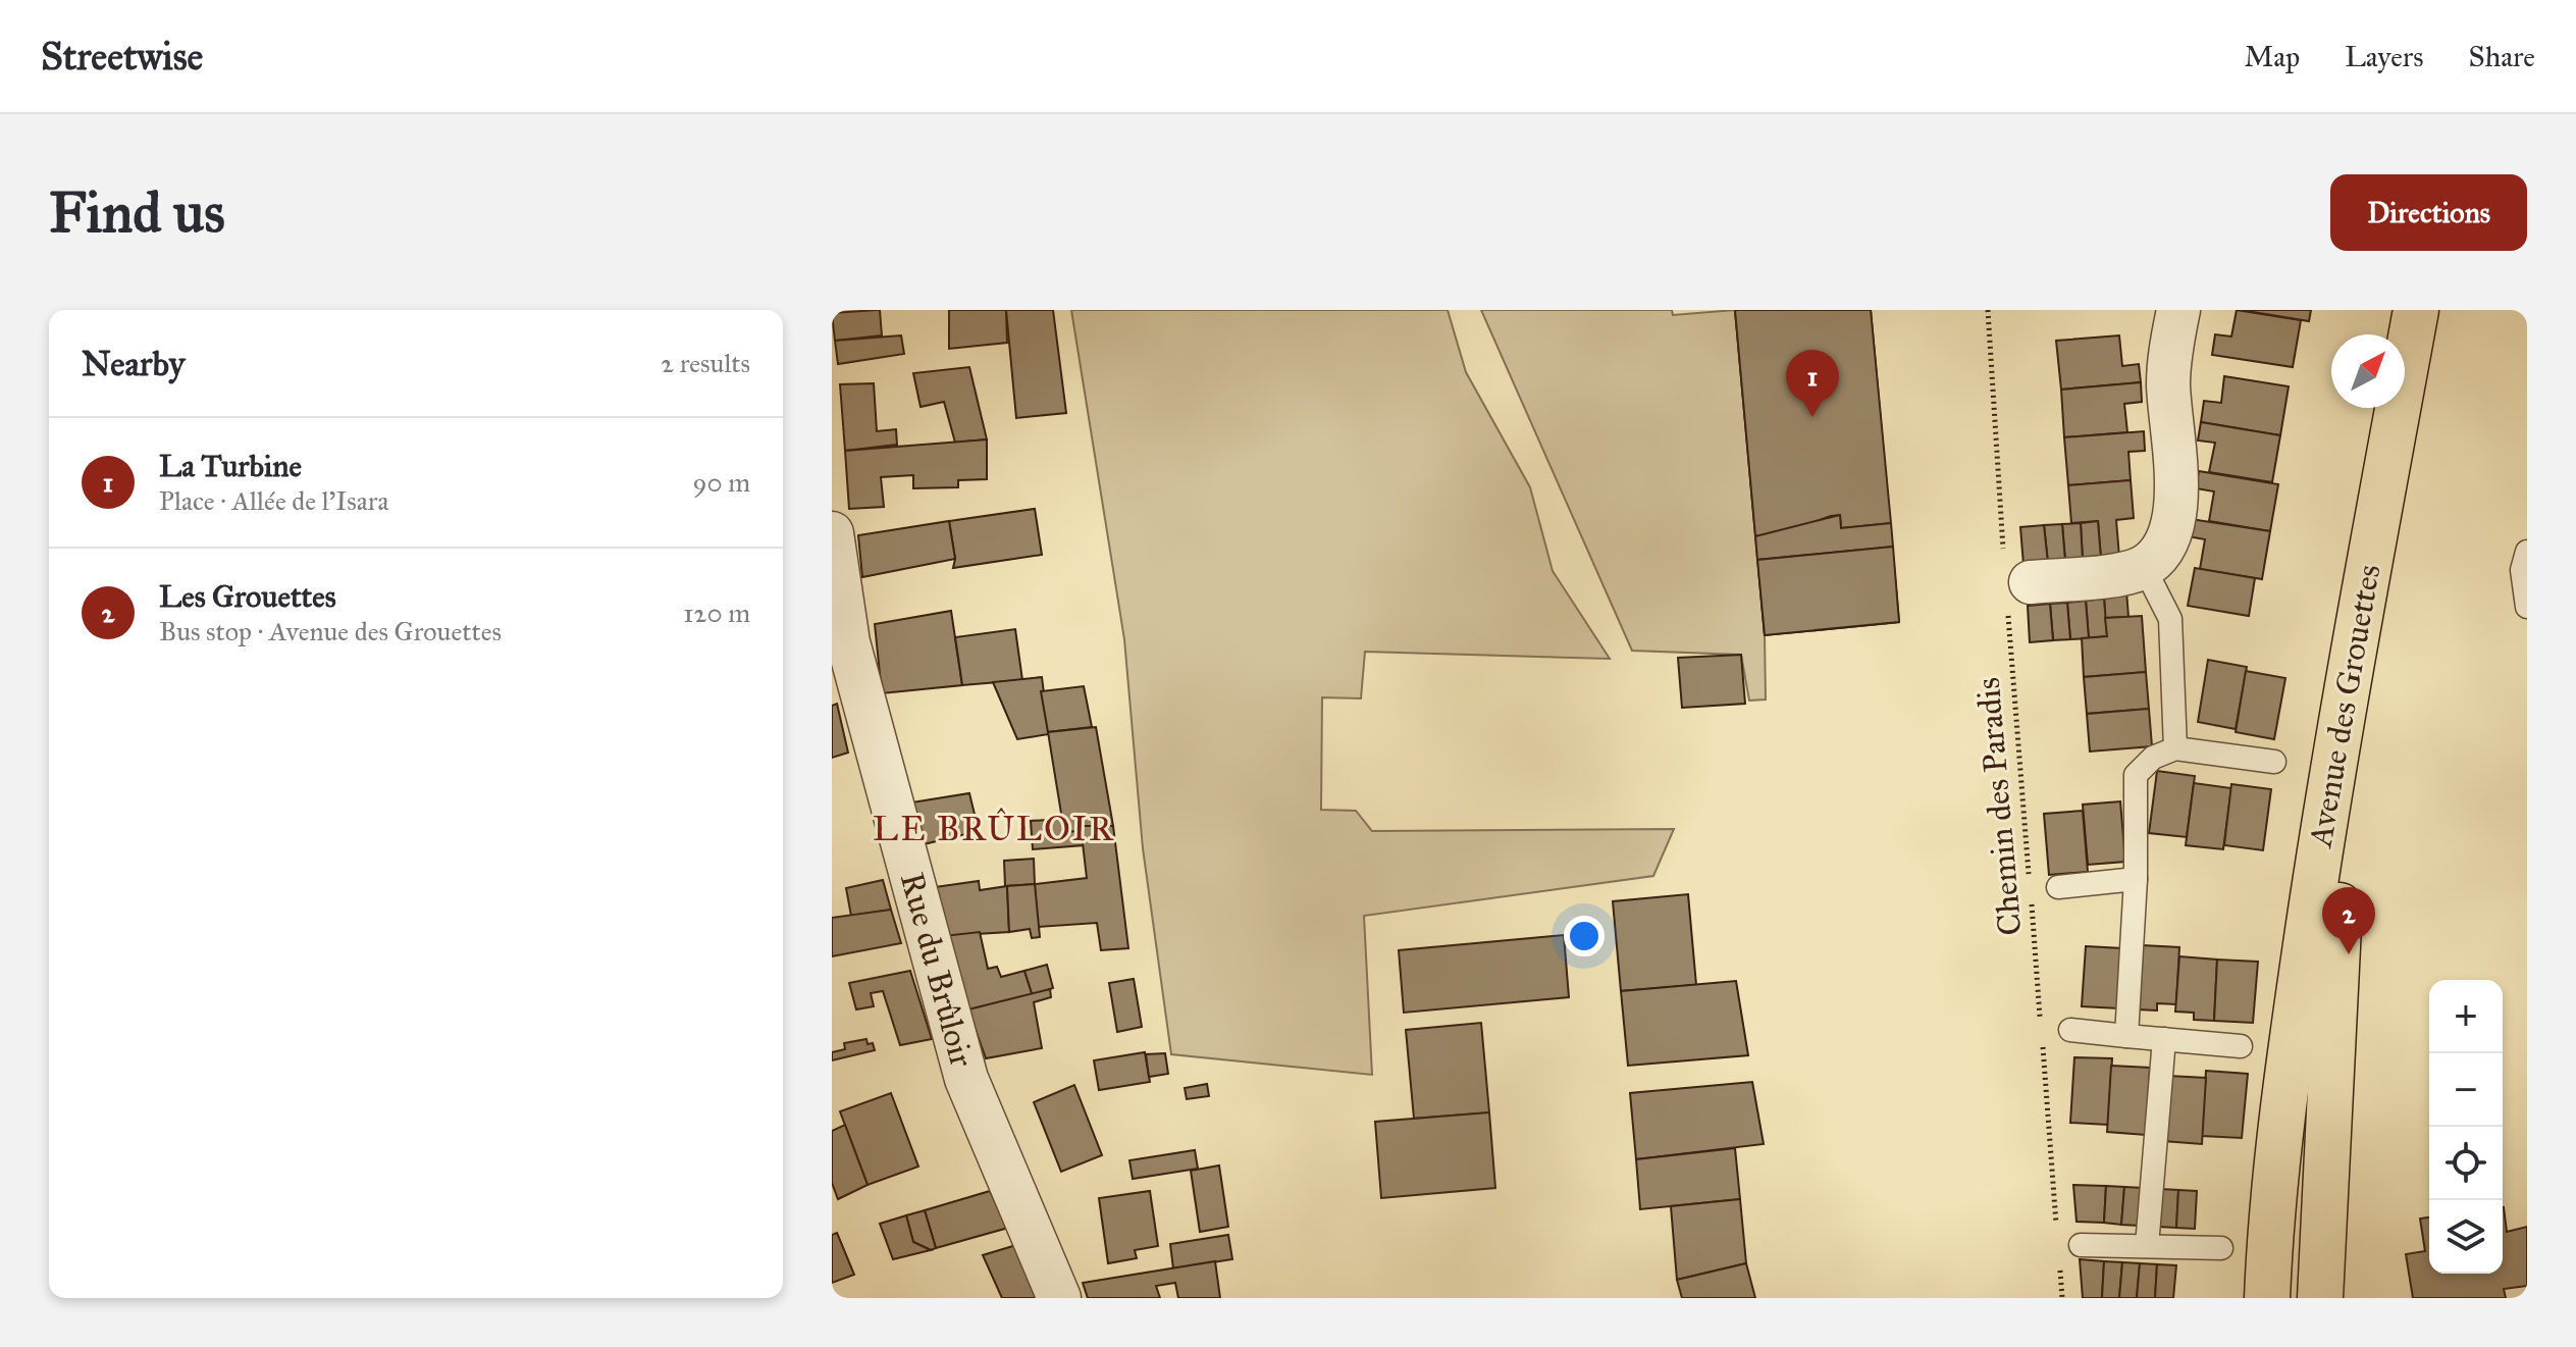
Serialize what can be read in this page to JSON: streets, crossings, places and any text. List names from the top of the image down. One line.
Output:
{"streets":{"main road":["Avenue des Grouettes"],"street":["Rue du Brûloir"],"path":["Chemin des Paradis"]},"districts":["LE BRÛLOIR"],"north":"top right","page":{"header":"Streetwise","nav":["Map","Layers","Share"],"buttons":"Directions","title":"Find us","heading":["Nearby","2 results"],"pins":["1","2"],"list":[{"mark":"1","name":"La Turbine","note":"Place · Allée de l'Isara","value":"90 m"},{"mark":"2","name":"Les Grouettes","note":"Bus stop · Avenue des Grouettes","value":"120 m"}],"map_buttons":["+","−"]}}
